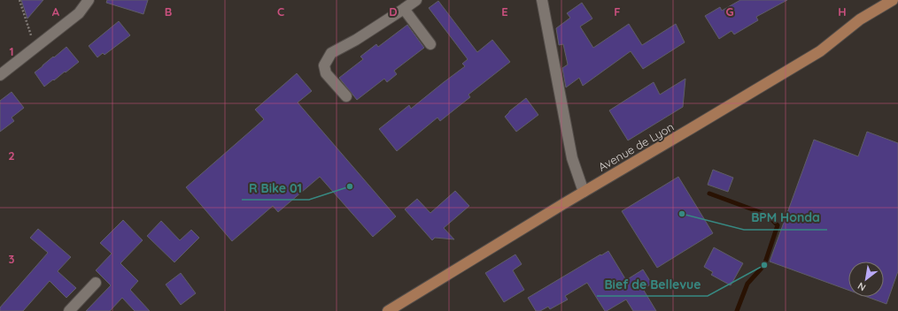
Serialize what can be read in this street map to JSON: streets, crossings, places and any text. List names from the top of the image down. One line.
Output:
{"streets":{"main road":["Avenue de Lyon"]},"places":["R Bike 01","BPM Honda","Bief de Bellevue"],"north":"bottom left","grid":{"columns":["A","B","C","D","E","F","G","H"],"rows":["1","2","3"]}}
